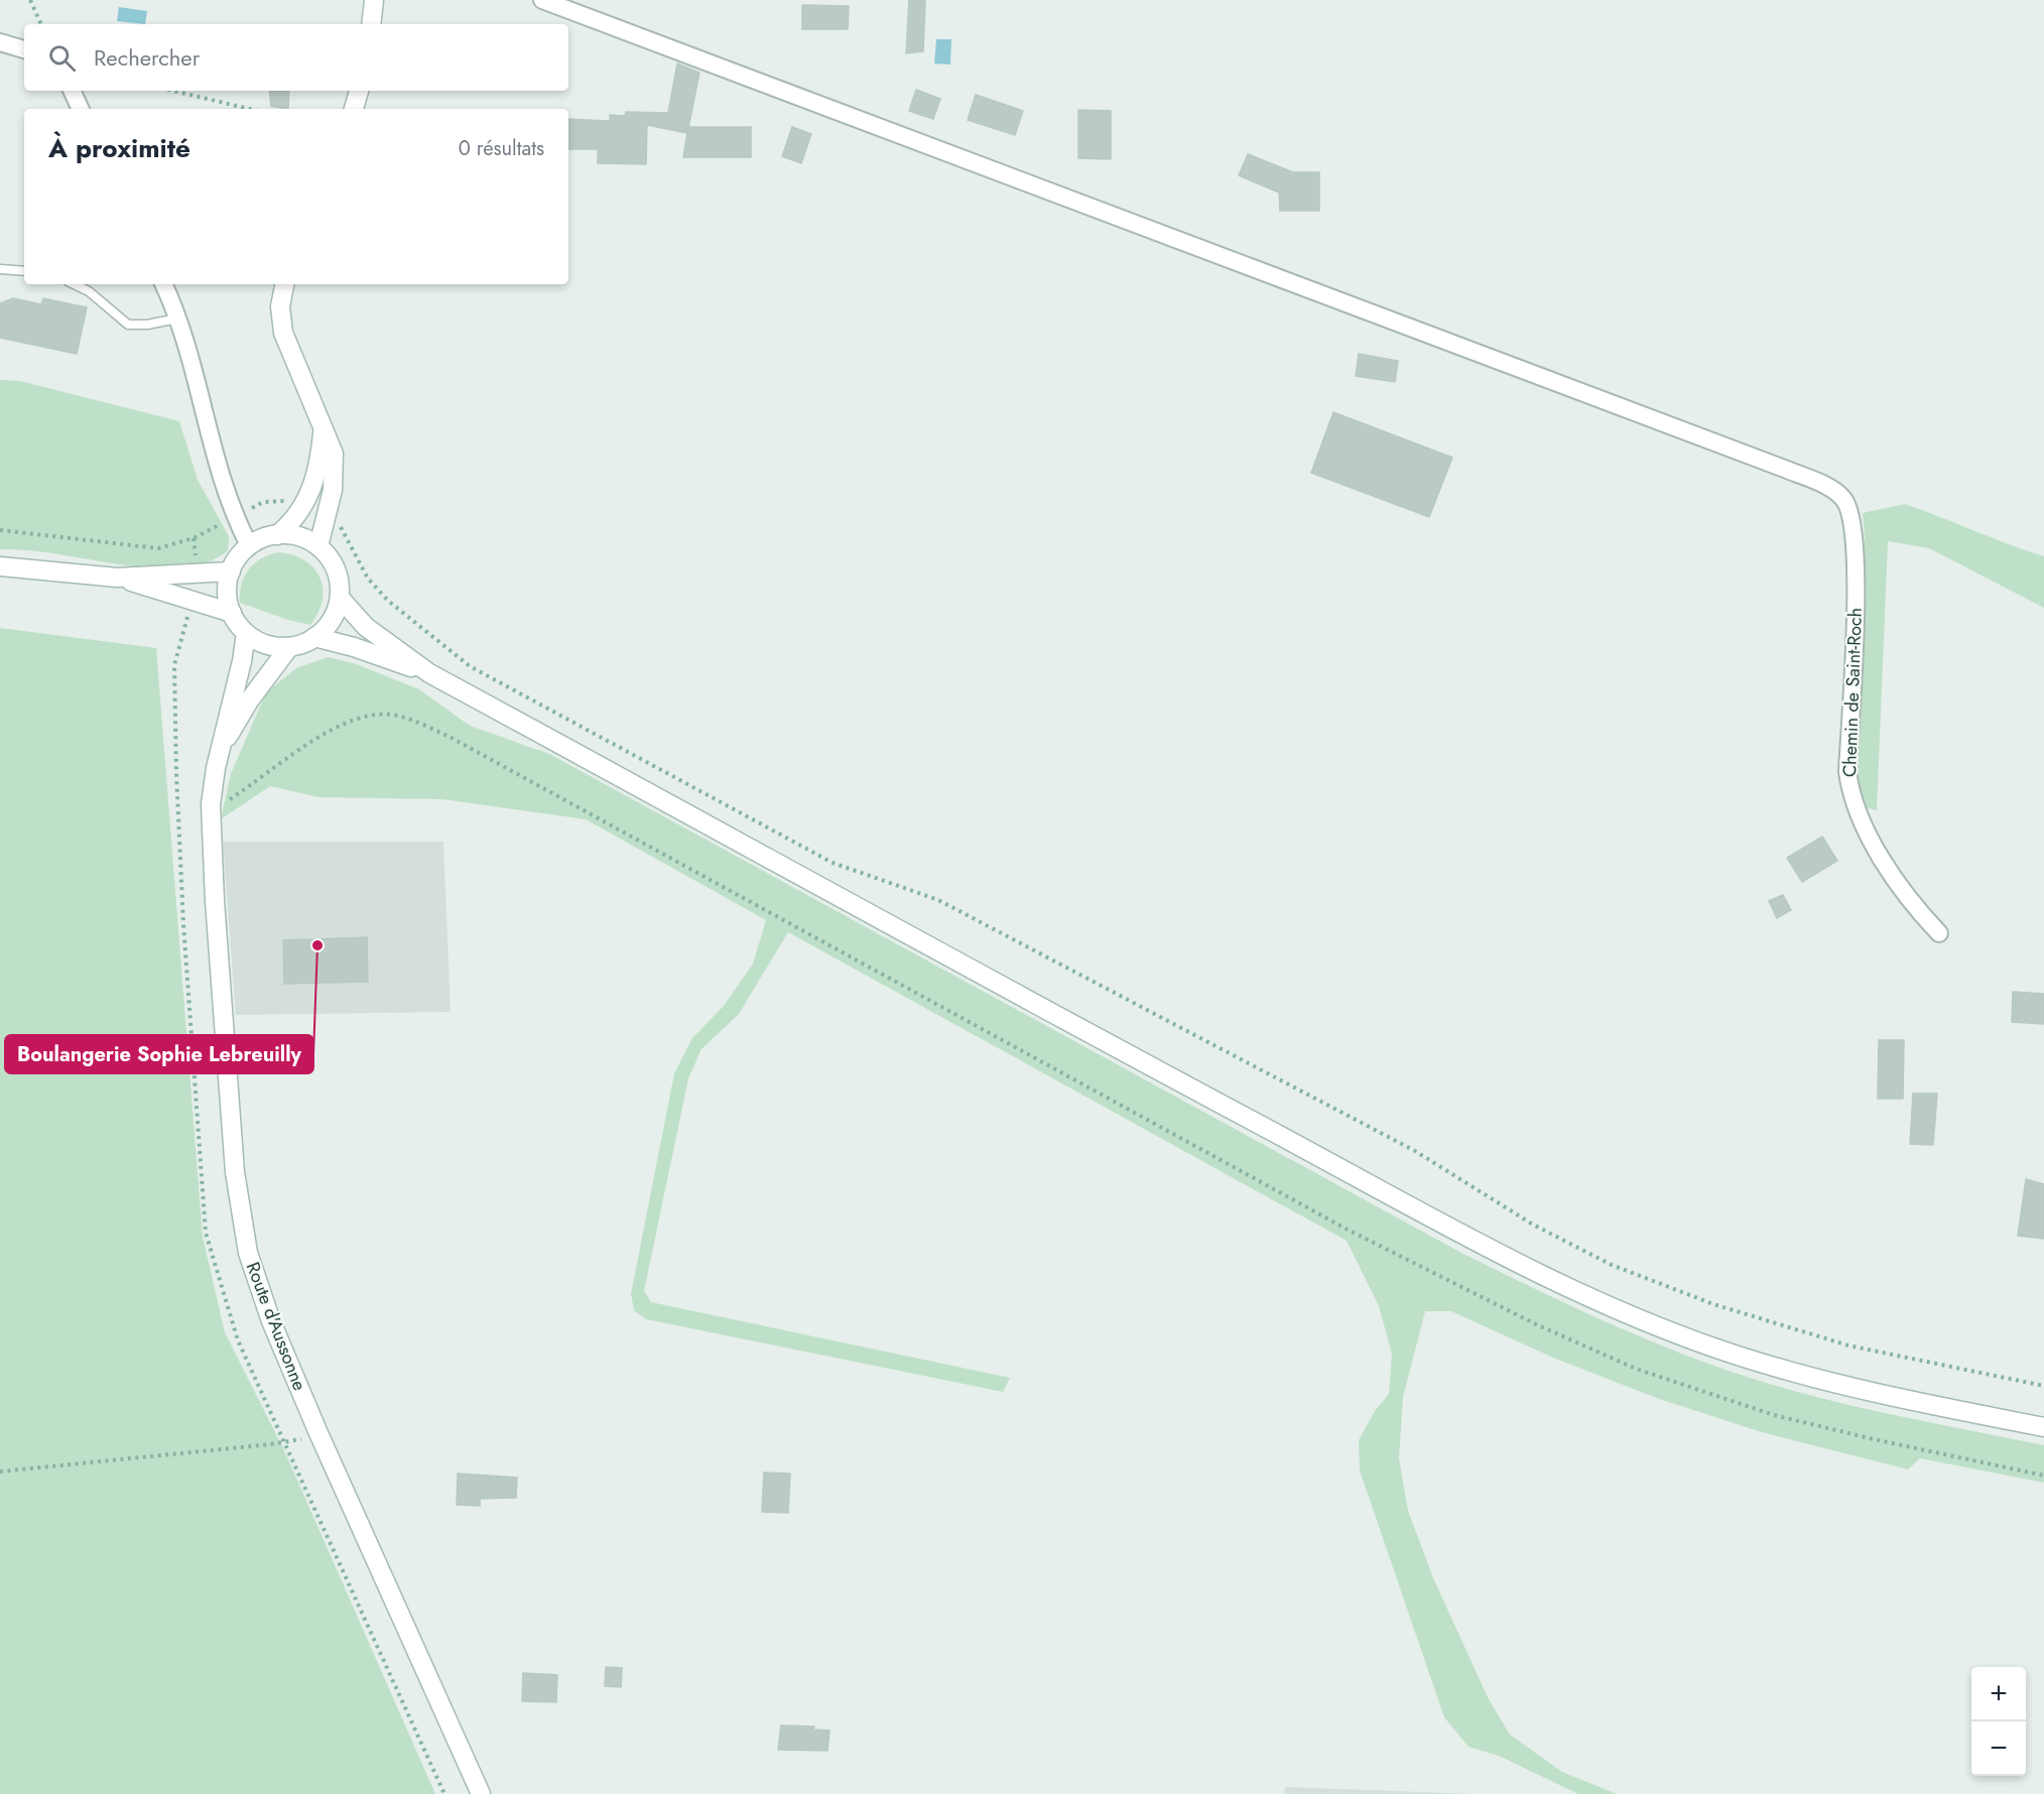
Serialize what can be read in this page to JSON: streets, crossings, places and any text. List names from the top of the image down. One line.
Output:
{"streets":{"main road":["Route d'Aussonne"],"street":["Chemin de Saint-Roch"]},"places":["Boulangerie Sophie Lebreuilly"],"page":{"search":"Rechercher","heading":["À proximité","0 résultats"],"map_buttons":["+","−"]}}
